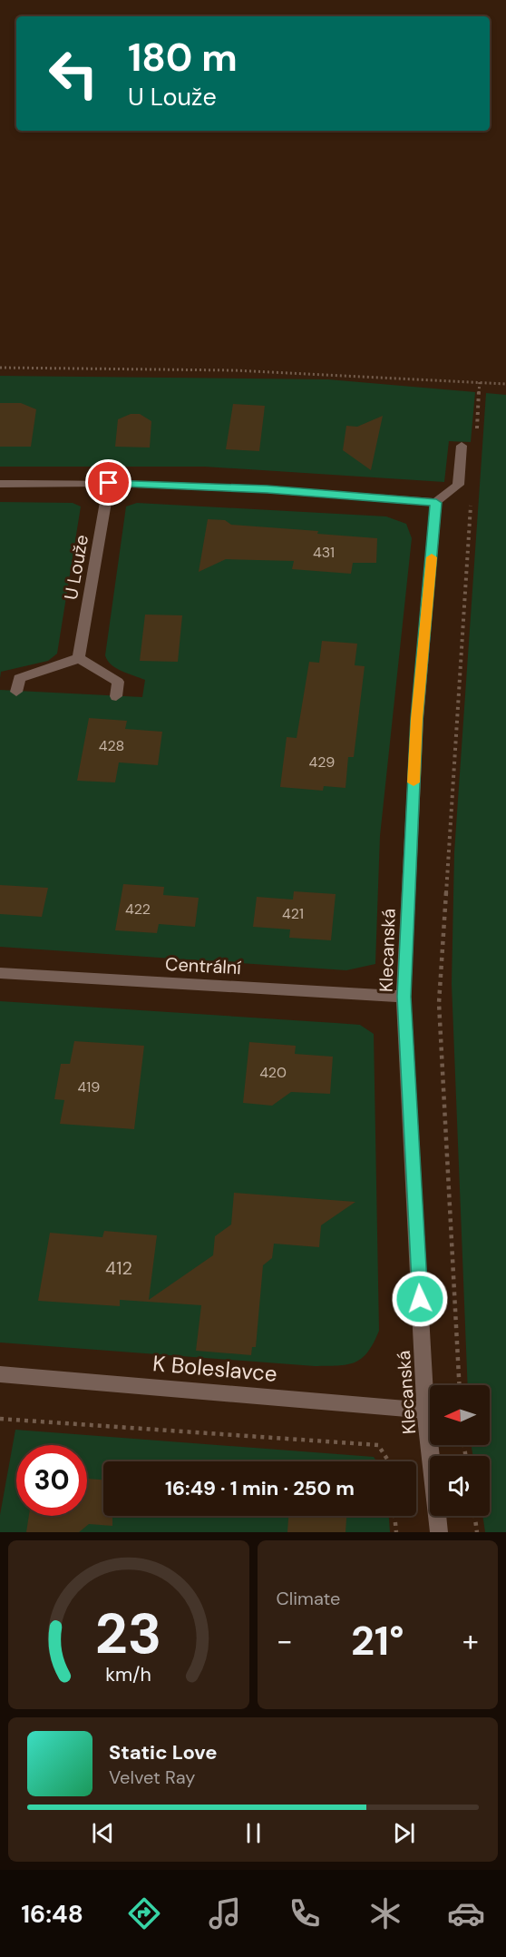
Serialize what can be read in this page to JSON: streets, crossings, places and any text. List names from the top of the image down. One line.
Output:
{"streets":{"street":["U Louže","Klecanská","Centrální","K Boleslavce"]},"crossings":[["Klecanská","Centrální"],["Klecanská","K Boleslavce"]],"house_numbers":["431","428","429","422","421","420","419","412"],"north":"left","page":{"turn":["180 m","U Louže"],"limit":"30","trip":"16:49 · 1 min · 250 m","tile":"Climate","heat":["−","21°","+"],"song":["Static Love","Velvet Ray"],"tabs":"16:48","gauge":["23","km/h"]}}
